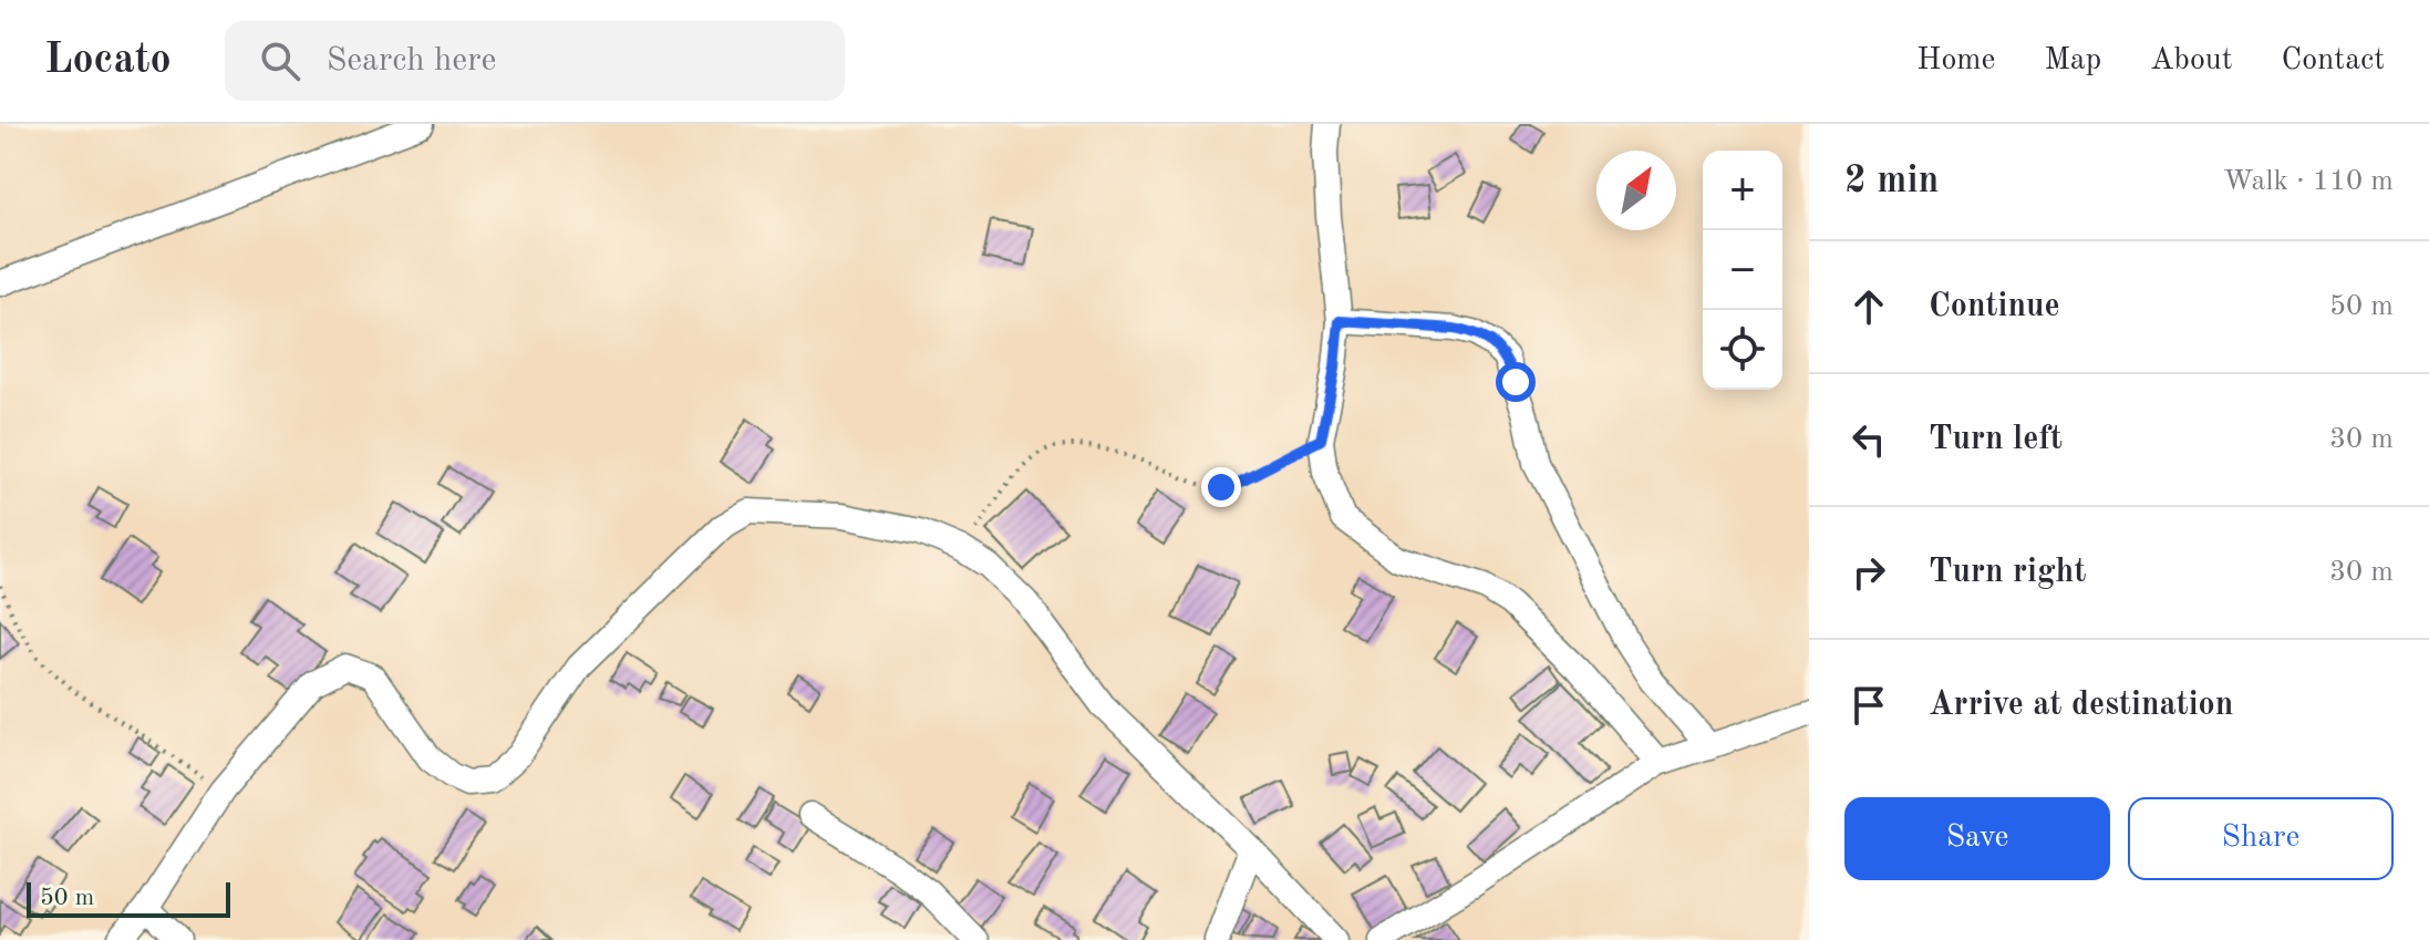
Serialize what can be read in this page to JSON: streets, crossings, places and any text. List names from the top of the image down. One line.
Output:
{"scale_bar":"50 m","north":"top right","page":{"header":"Locato","search":"Search here","nav":["Home","Map","About","Contact"],"heading":["2 min","Walk · 110 m"],"map_buttons":["+","−"],"list":[["Continue","50 m"],["Turn left","30 m"],["Turn right","30 m"],"Arrive at destination"],"buttons":["Save","Share"],"scale":"50 m"}}
